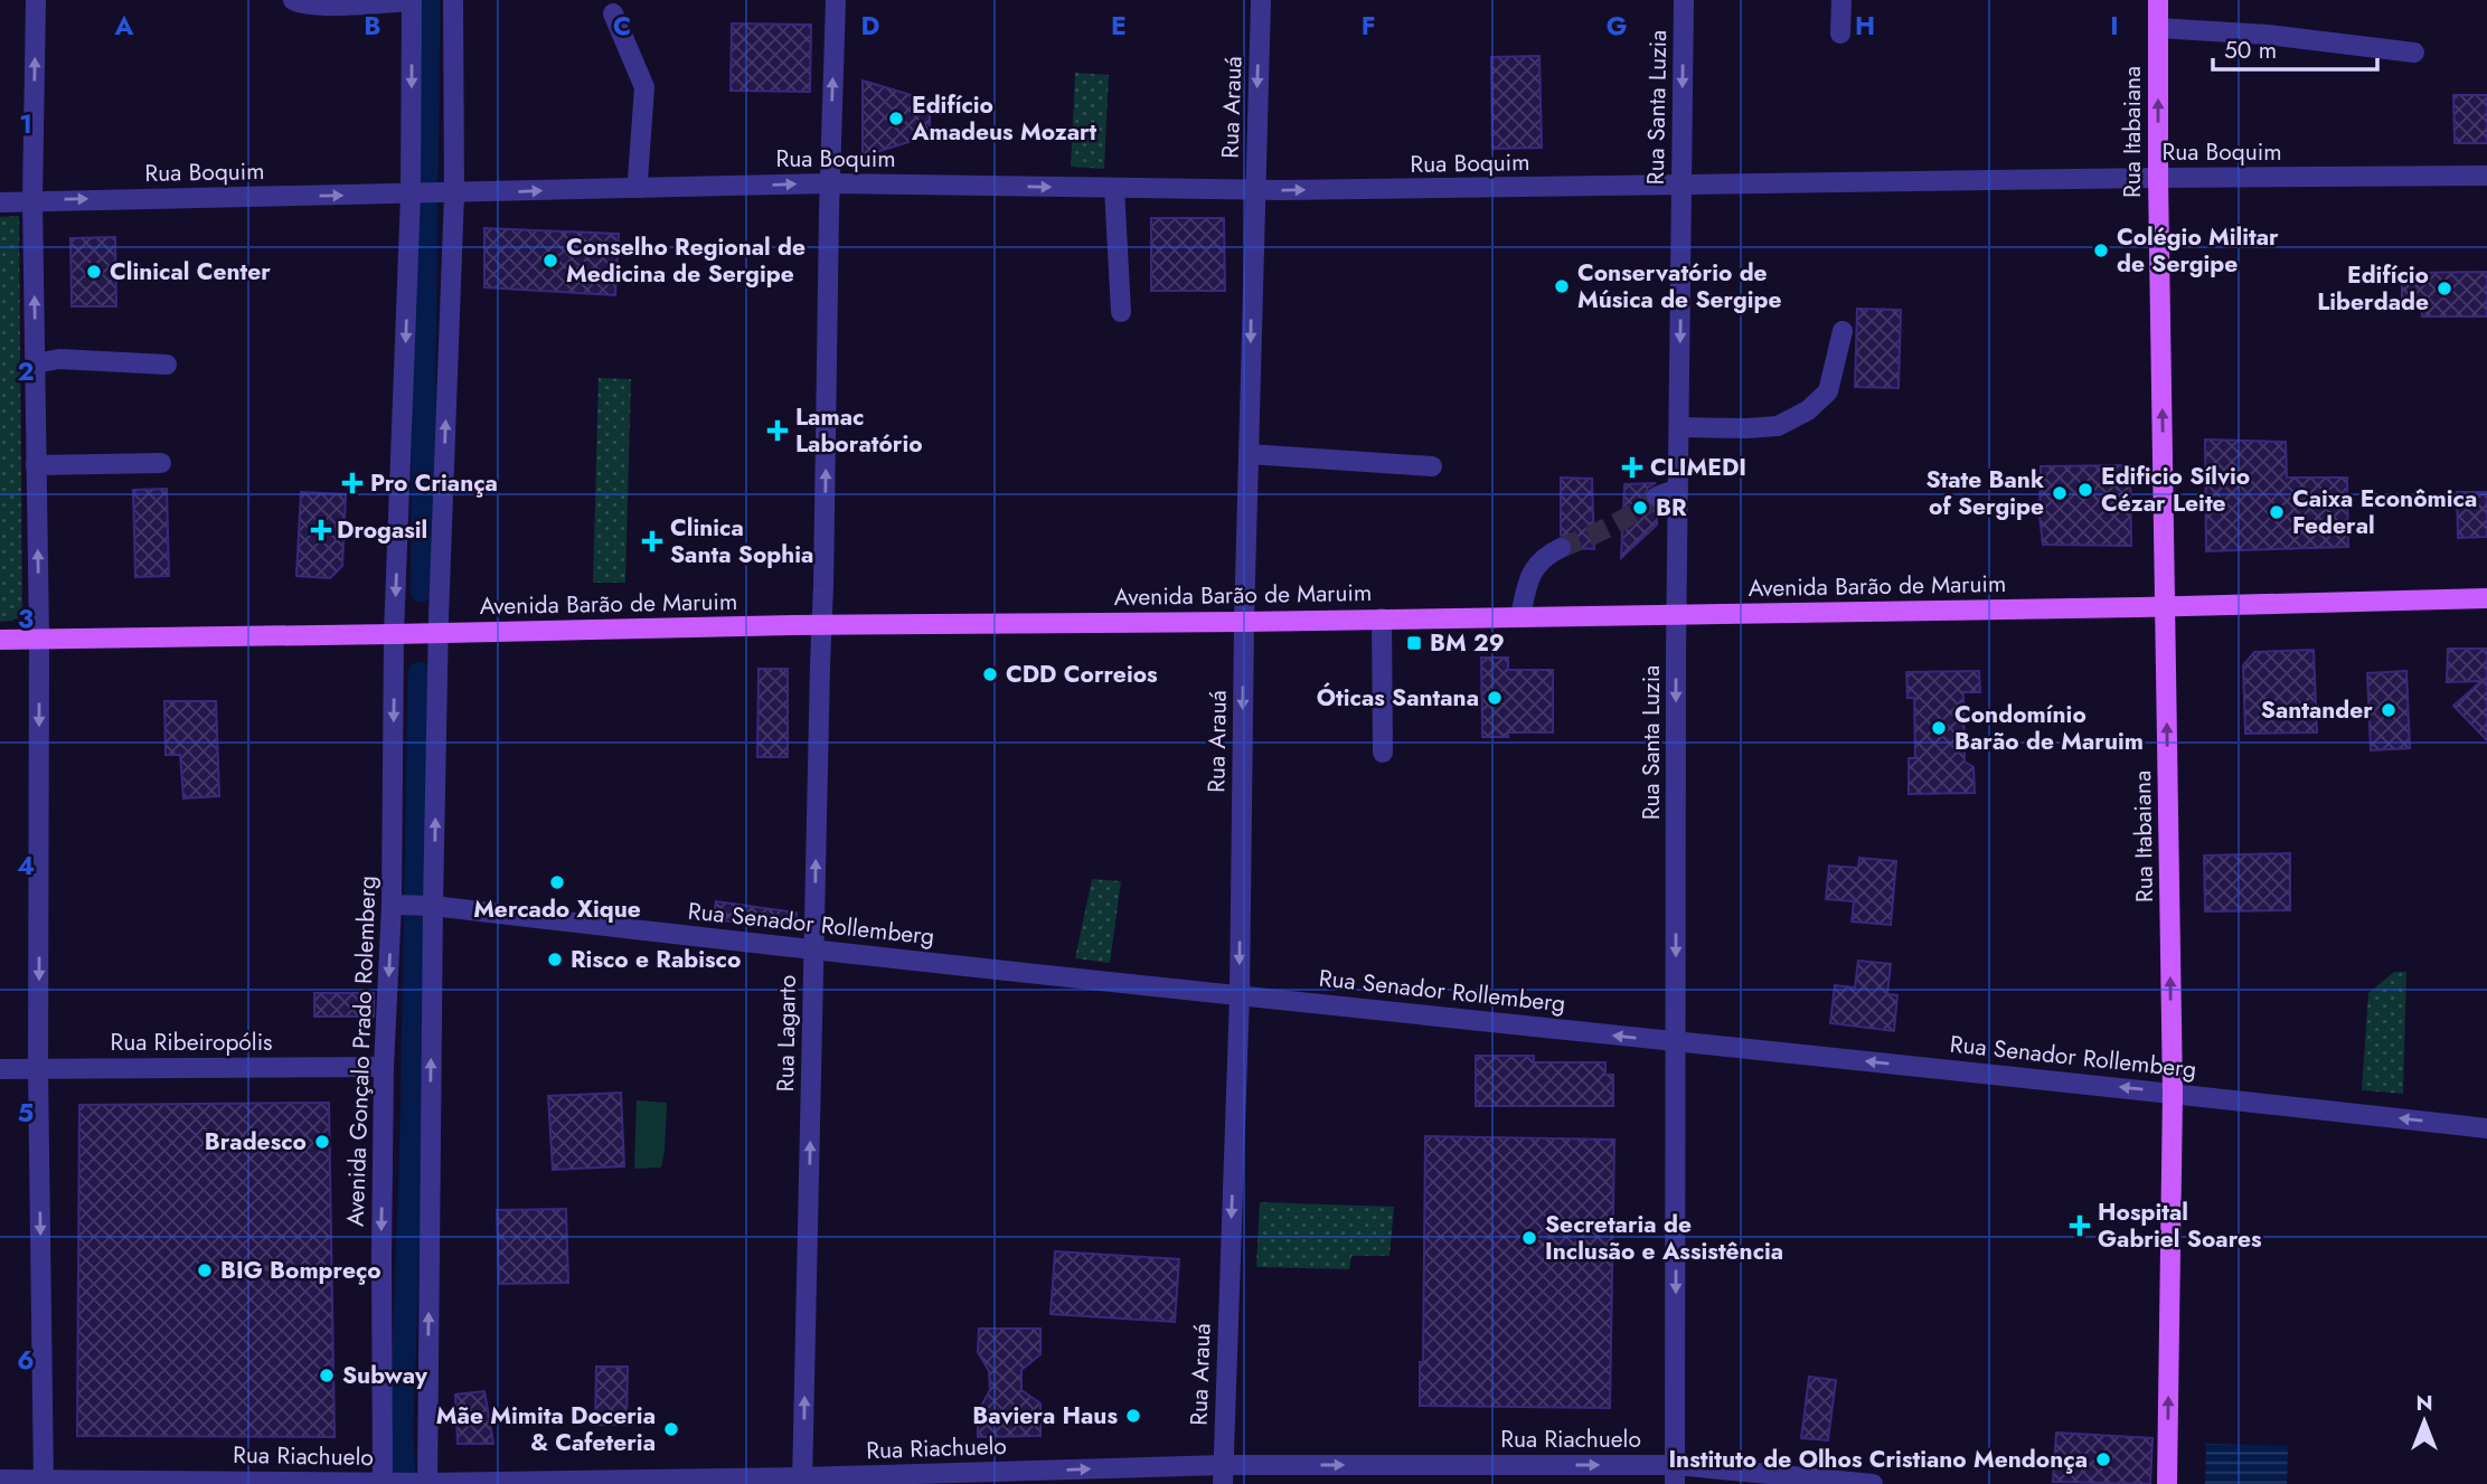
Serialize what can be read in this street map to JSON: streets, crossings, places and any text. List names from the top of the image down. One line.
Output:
{"streets":{"main road":["Rua Itabaiana","Avenida Barão de Maruim"],"street":["Rua Arauá","Rua Santa Luzia","Rua Boquim","Rua Senador Rollemberg","Rua Lagarto","Rua Ribeiropólis","Avenida Gonçalo Prado Rolemberg","Rua Riachuelo"]},"crossings":[["Rua Arauá","Rua Boquim"],["Rua Arauá","Avenida Barão de Maruim"],["Rua Arauá","Rua Senador Rollemberg"],["Rua Arauá","Rua Riachuelo"],["Rua Santa Luzia","Rua Boquim"],["Rua Santa Luzia","Avenida Barão de Maruim"],["Rua Santa Luzia","Rua Senador Rollemberg"],["Rua Santa Luzia","Rua Riachuelo"],["Rua Itabaiana","Rua Boquim"],["Rua Itabaiana","Avenida Barão de Maruim"],["Rua Itabaiana","Rua Senador Rollemberg"],["Rua Boquim","Rua Lagarto"],["Rua Boquim","Avenida Gonçalo Prado Rolemberg"],["Avenida Barão de Maruim","Rua Lagarto"],["Avenida Barão de Maruim","Avenida Gonçalo Prado Rolemberg"],["Rua Senador Rollemberg","Rua Lagarto"],["Rua Senador Rollemberg","Avenida Gonçalo Prado Rolemberg"],["Rua Lagarto","Rua Riachuelo"],["Rua Ribeiropólis","Avenida Gonçalo Prado Rolemberg"],["Avenida Gonçalo Prado Rolemberg","Rua Riachuelo"]],"one_way":["Rua Arauá","Rua Santa Luzia","Rua Itabaiana","Rua Boquim","Rua Senador Rollemberg","Rua Lagarto","Rua Riachuelo"],"places":{"other":["Edifício Amadeus Mozart","Colégio Militar de Sergipe","Conselho Regional de Medicina de Sergipe","Clinical Center","Conservatório de Música de Sergipe","Edifício Liberdade","Edificio Sílvio Cézar Leite","State Bank of Sergipe","BR","Caixa Econômica Federal","CDD Correios","Óticas Santana","Santander","Condomínio Barão de Maruim","Mercado Xique","Risco e Rabisco","Bradesco","Secretaria de Inclusão e Assistência","BIG Bompreço","Subway","Baviera Haus","Mãe Mimita Doceria & Cafeteria","Instituto de Olhos Cristiano Mendonça"],"health":["Lamac Laboratório","CLIMEDI","Pro Criança","Drogasil","Clinica Santa Sophia","Hospital Gabriel Soares"],"transit":["BM 29"]},"scale_bar":"50 m","north":"top","grid":{"columns":["A","B","C","D","E","F","G","H","I"],"rows":["1","2","3","4","5","6"]}}
